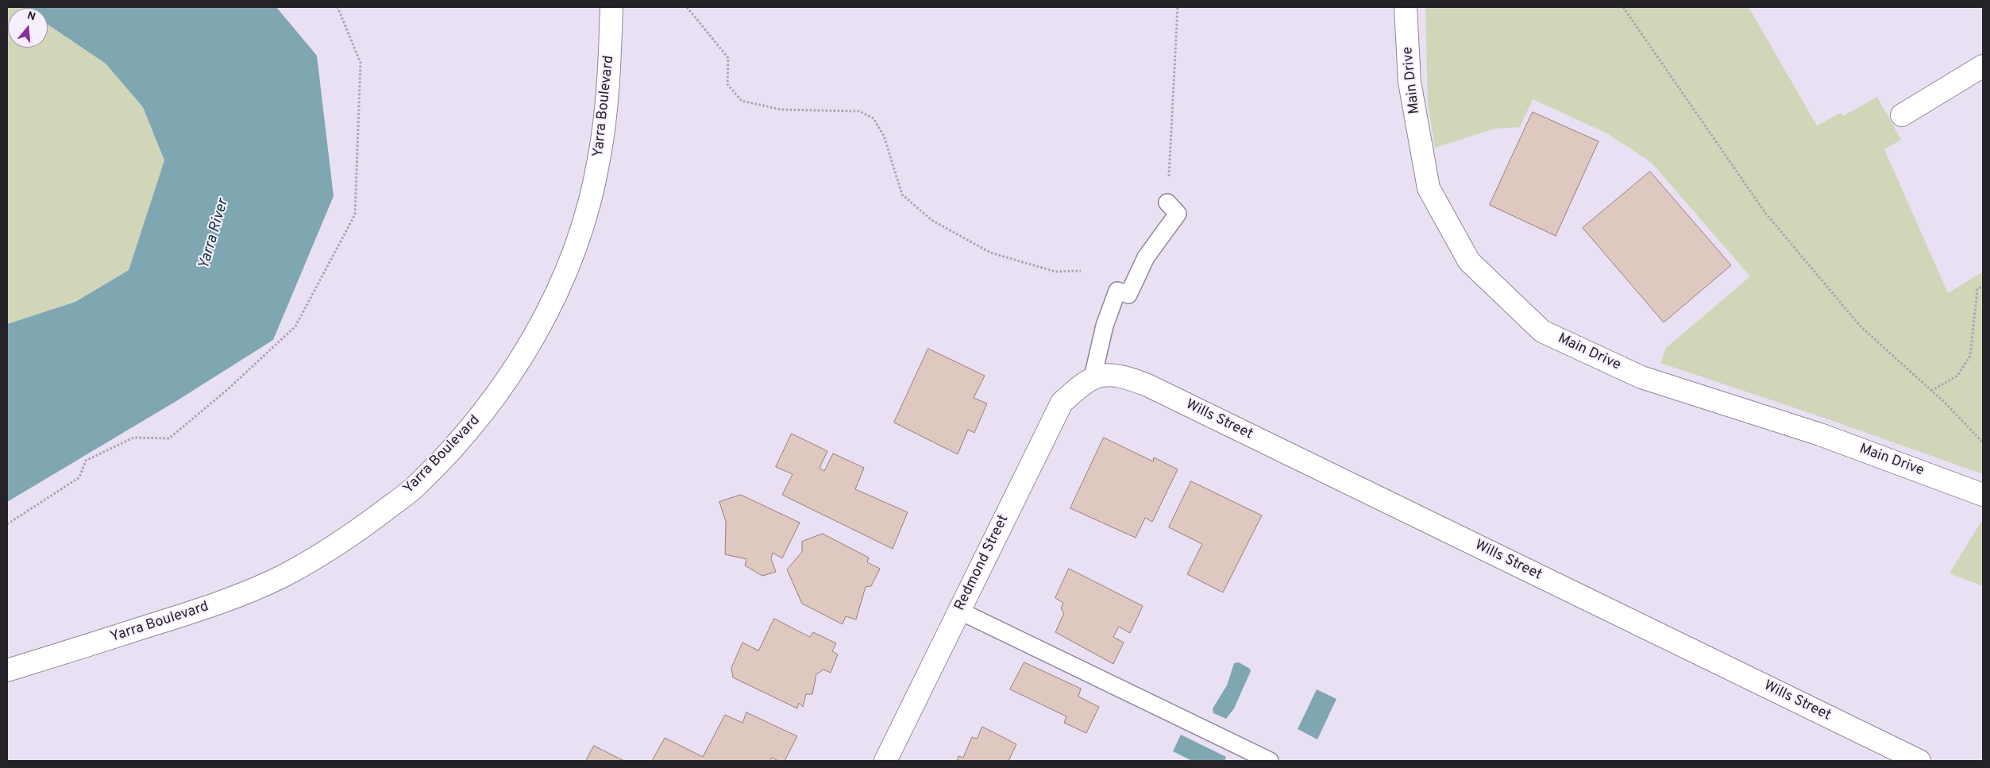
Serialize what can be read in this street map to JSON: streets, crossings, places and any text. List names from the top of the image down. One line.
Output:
{"streets":{"street":["Main Drive","Yarra Boulevard","Wills Street","Redmond Street"]},"crossings":[["Wills Street","Redmond Street"]],"water":["Yarra River"],"north":"top"}
